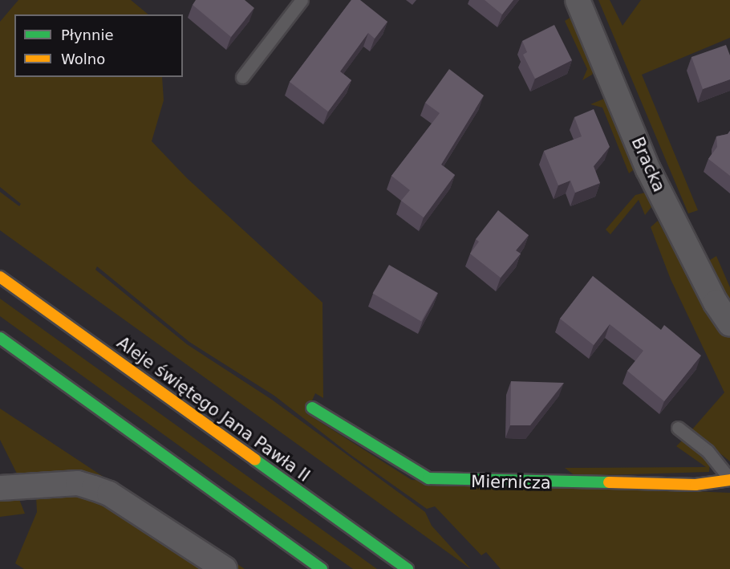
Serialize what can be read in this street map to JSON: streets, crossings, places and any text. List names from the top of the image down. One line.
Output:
{"streets":{"main road":["Aleje świętego Jana Pawła II","Miernicza"],"street":["Bracka"]},"legend":["Płynnie","Wolno"]}
